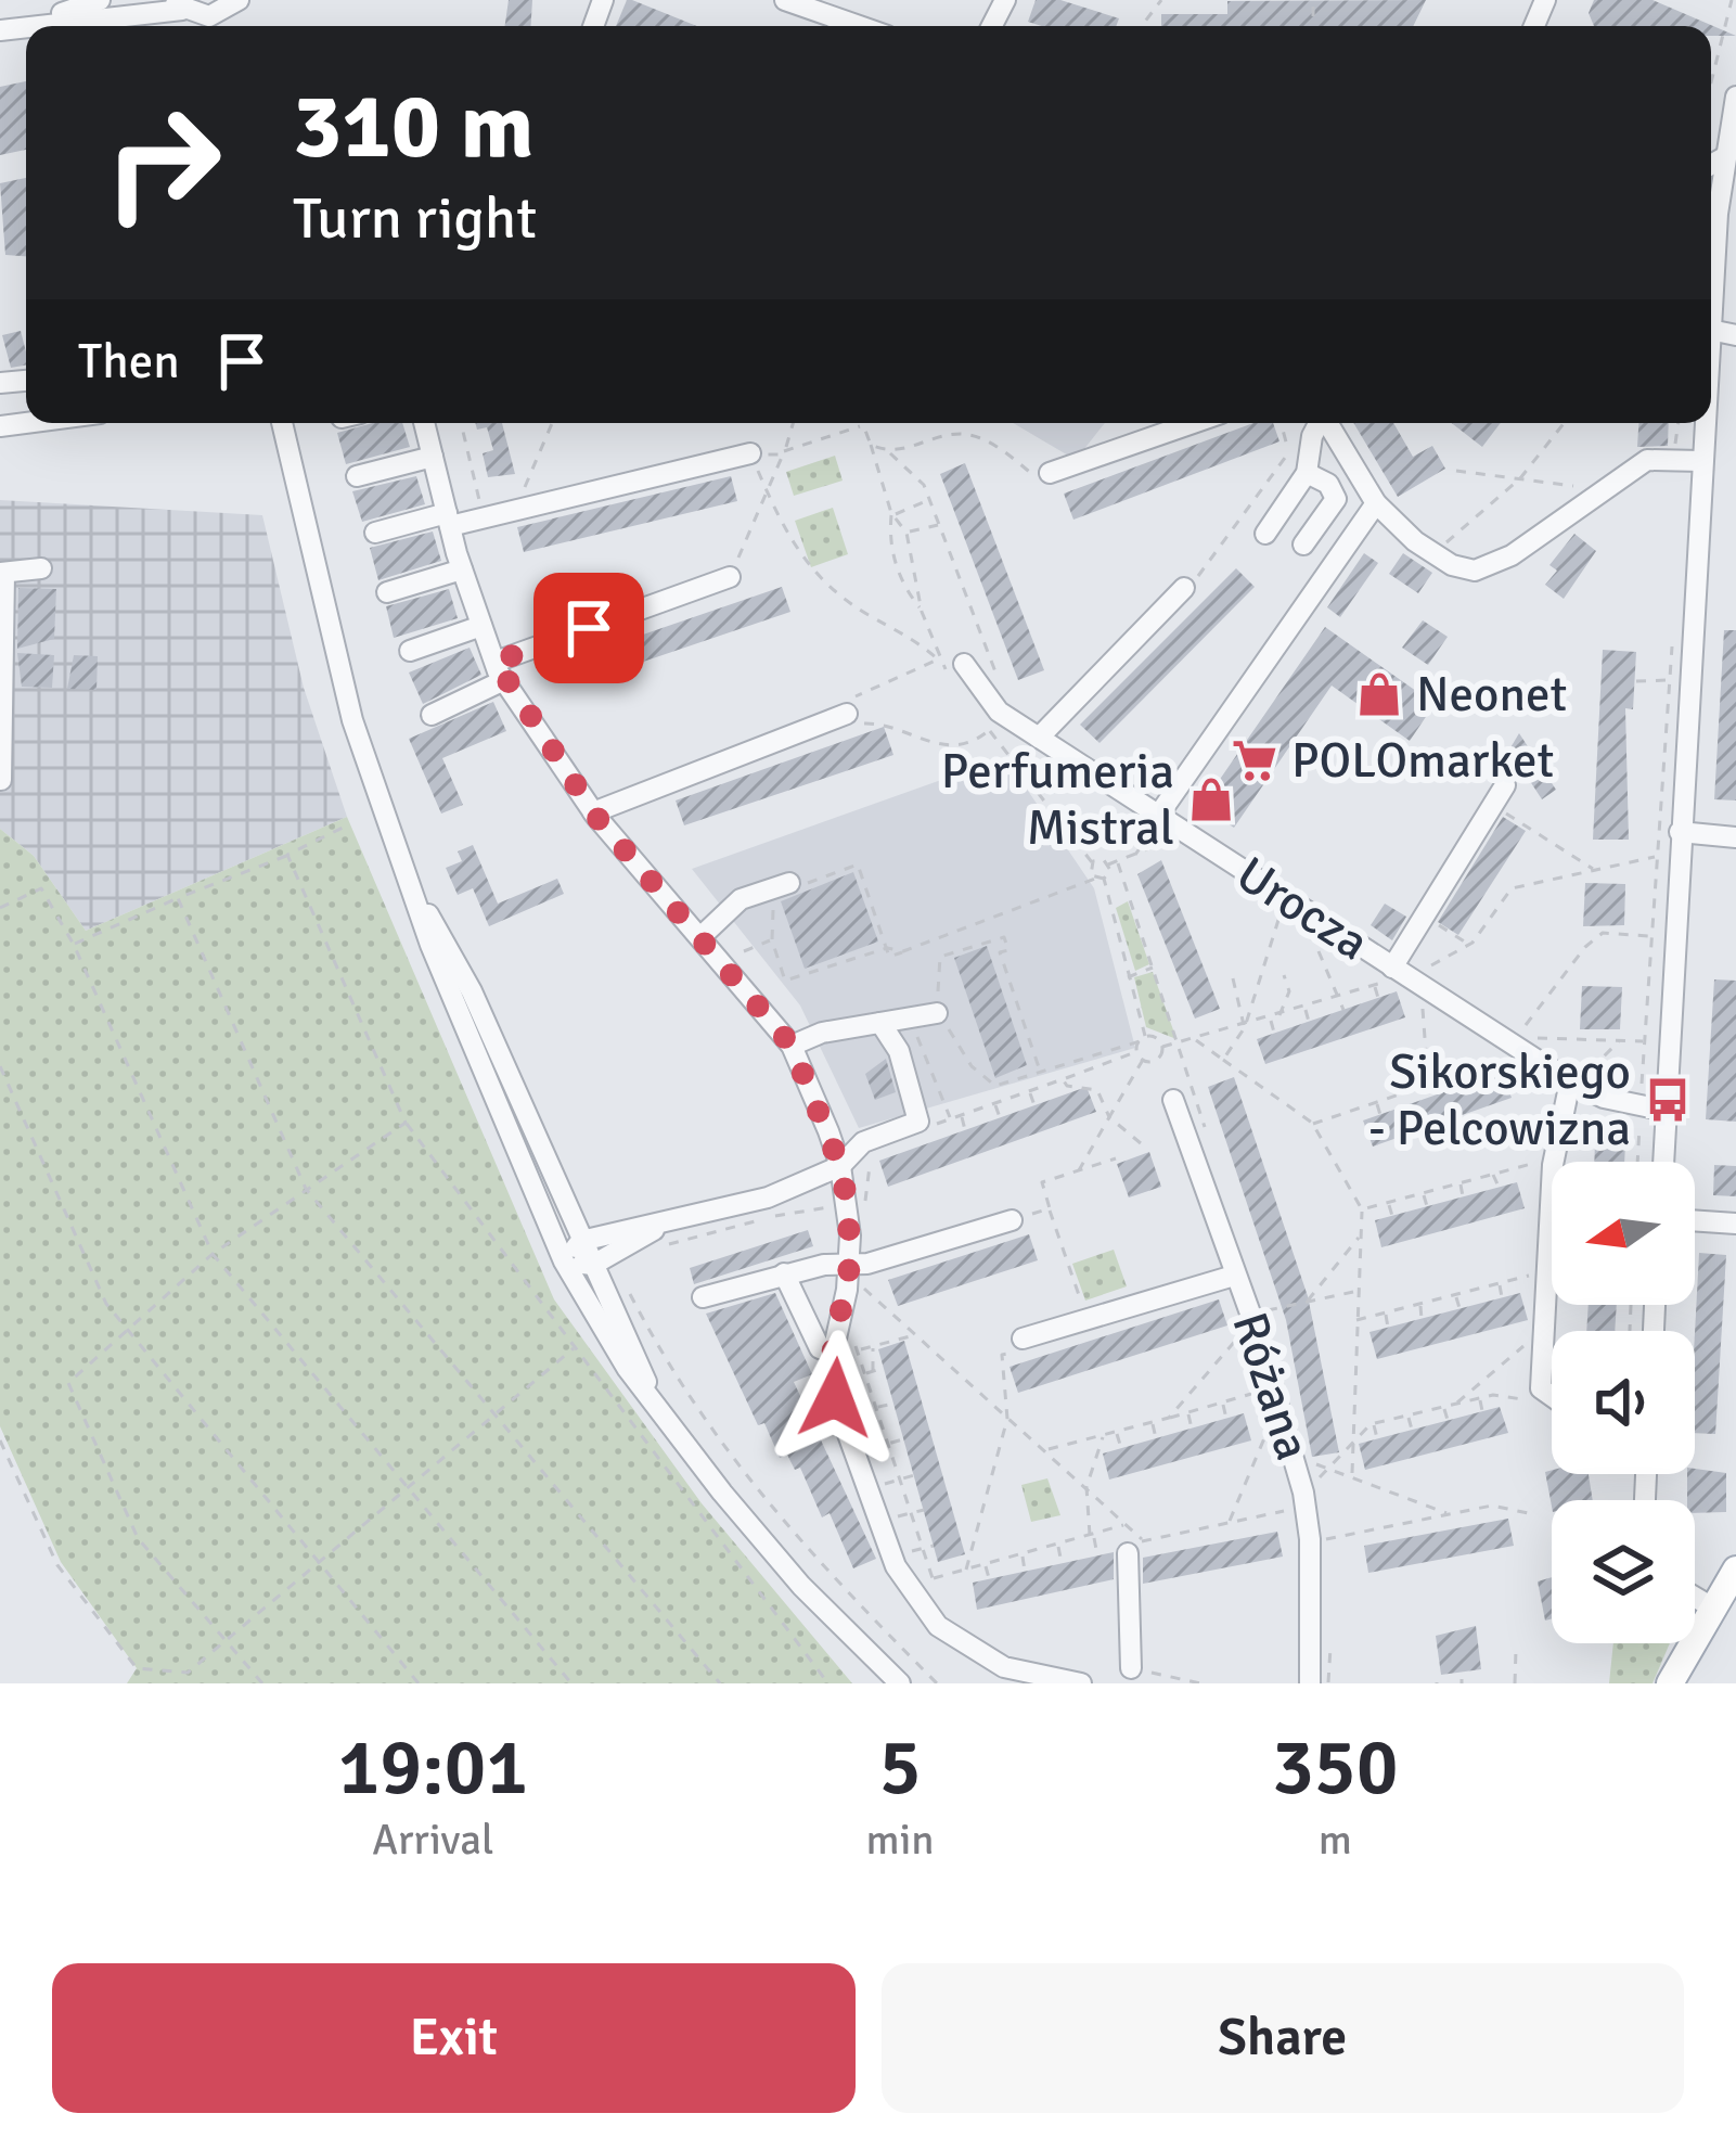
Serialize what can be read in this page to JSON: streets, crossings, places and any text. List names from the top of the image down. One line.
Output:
{"streets":{"street":["Urocza","Różana"]},"places":{"shop":["Neonet","Perfumeria Mistral"],"supermarket":["POLOmarket"],"bus stop":["Sikorskiego - Pelcowizna"]},"north":"left","page":{"turn":["310 m","Turn right"],"then":"Then","eta":["19:01","Arrival","5","min","350","m"],"buttons":["Exit","Share"]}}
